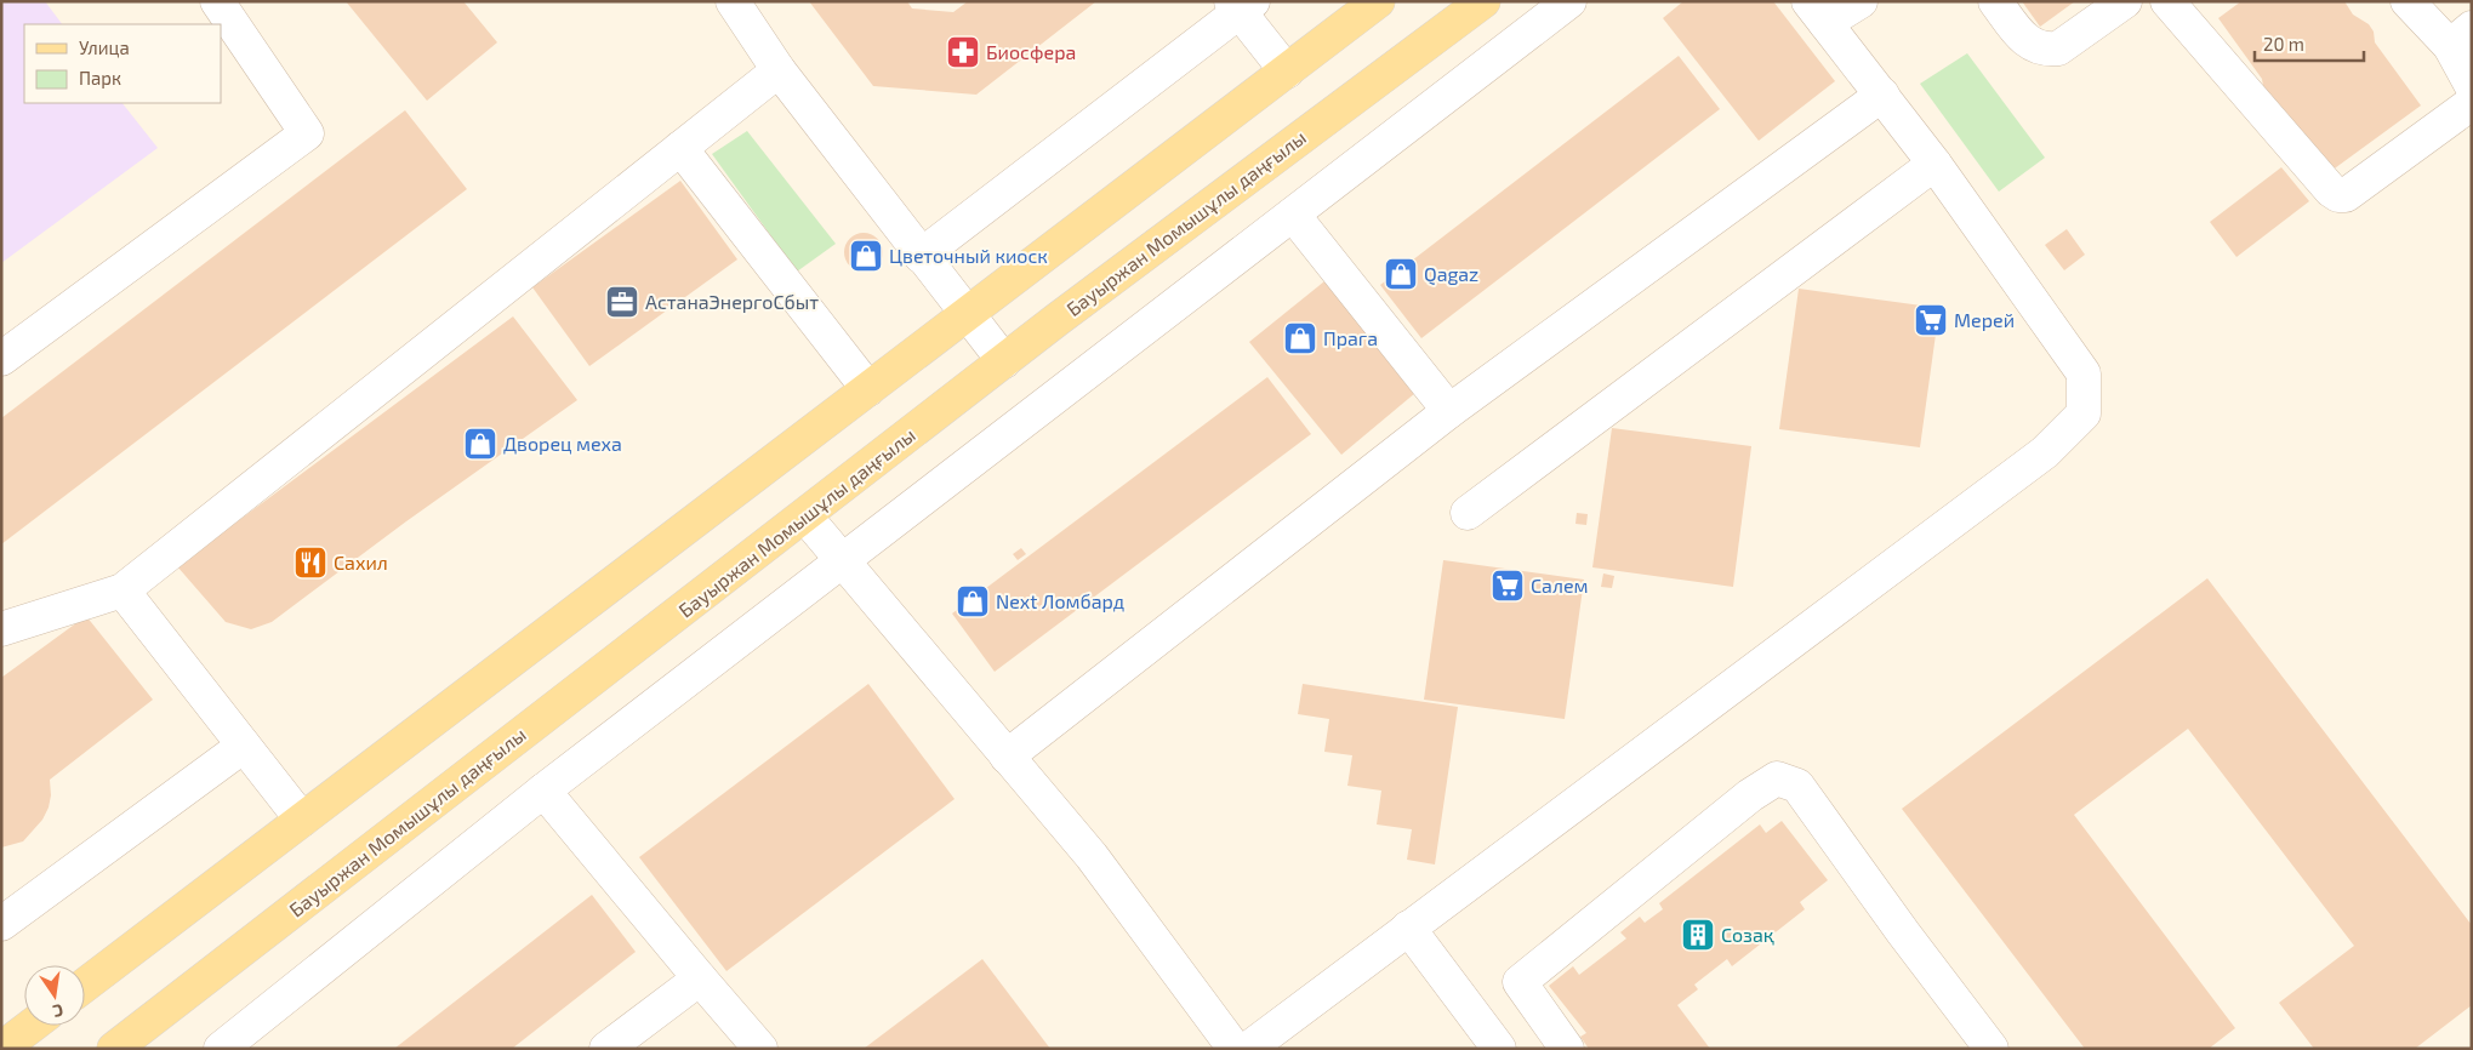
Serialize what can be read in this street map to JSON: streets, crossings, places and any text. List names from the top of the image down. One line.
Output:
{"streets":{"main road":["Бауыржан Момышұлы даңғылы"]},"places":{"pharmacy":["Биосфера"],"shop":["Цветочный киоск","Qagaz","Прага","Дворец меха","Next Ломбард"],"office":["АстанаЭнергоСбыт"],"supermarket":["Мерей","Салем"],"restaurant":["Сахил"],"building":["Созақ"]},"legend":["Улица","Парк"],"scale_bar":"20 m","north":"bottom"}
